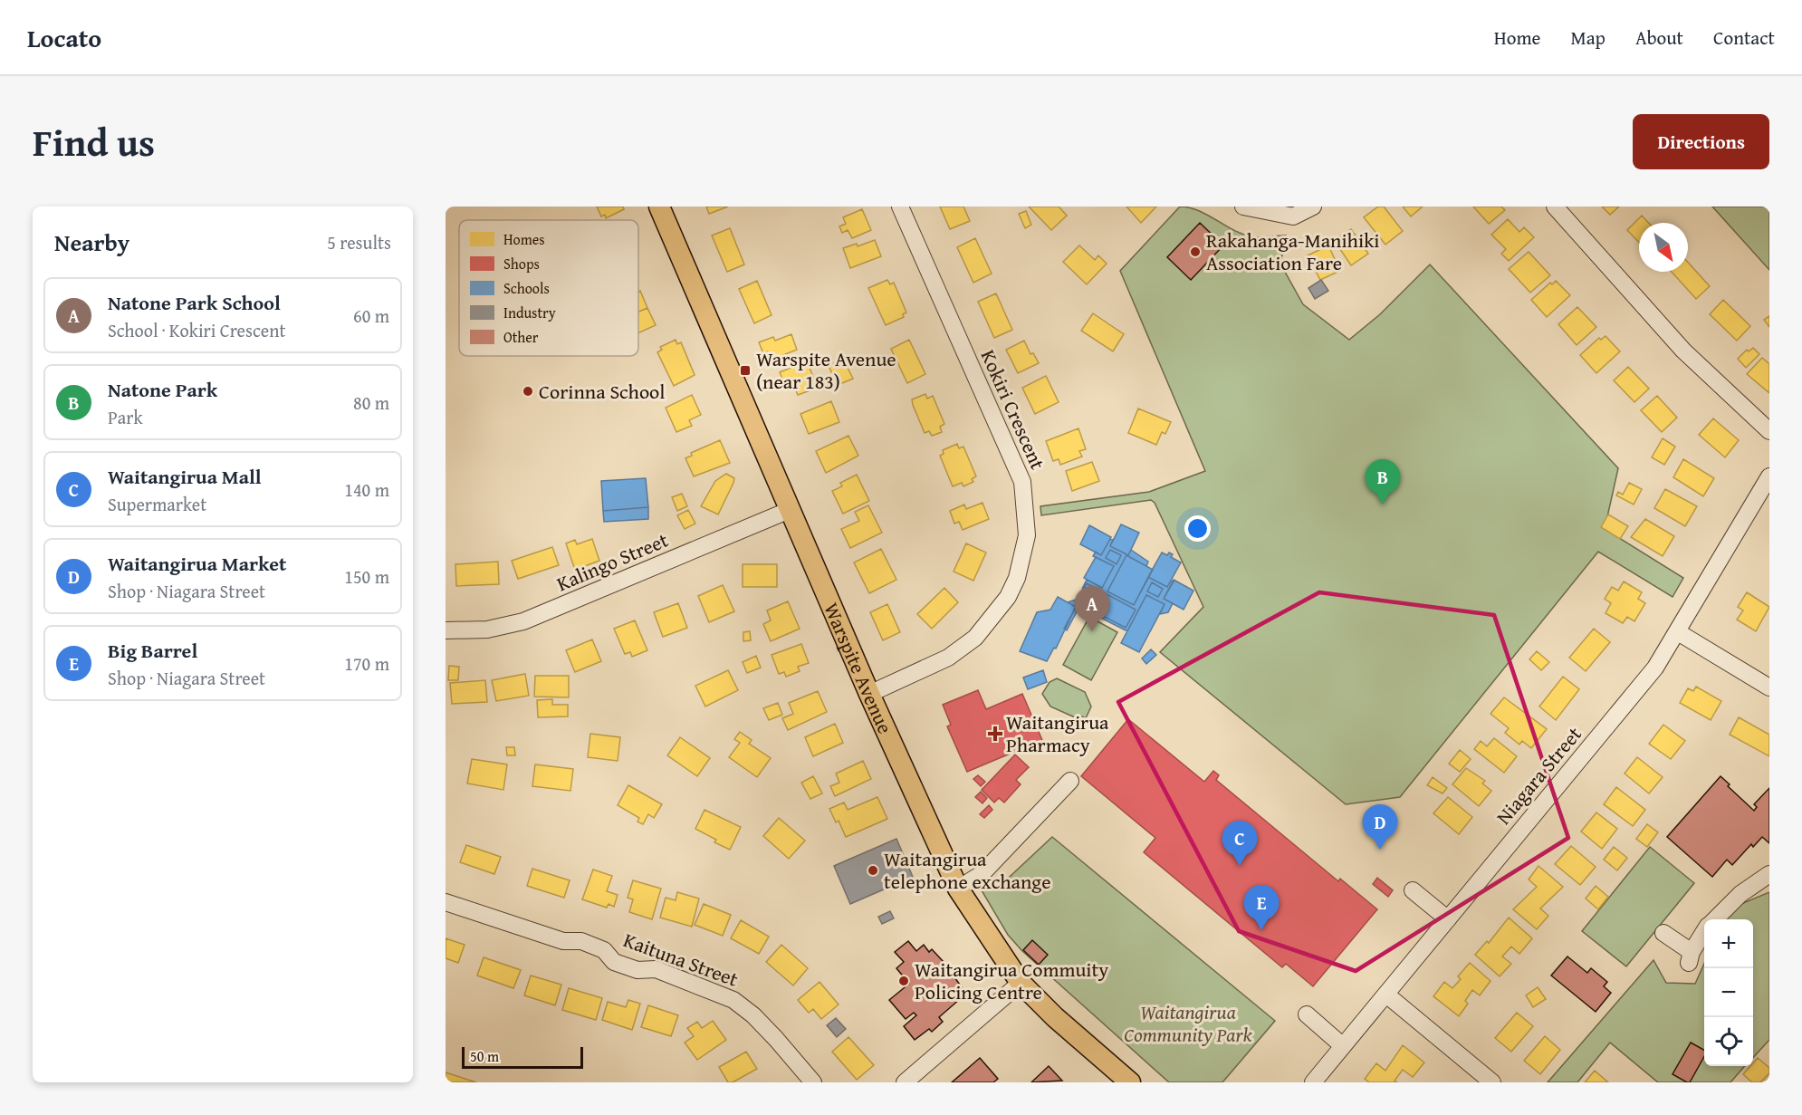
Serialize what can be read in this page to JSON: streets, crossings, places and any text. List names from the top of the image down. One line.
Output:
{"streets":{"main road":["Warspite Avenue"],"street":["Kokiri Crescent","Kalingo Street","Niagara Street","Kaituna Street"]},"crossings":[["Kokiri Crescent","Warspite Avenue"],["Kalingo Street","Warspite Avenue"]],"parks":["Waitangirua Community Park"],"places":{"other":["Rakahanga-Manihiki Association Fare","Corinna School","Waitangirua telephone exchange","Waitangirua Commuity Policing Centre"],"transit":["Warspite Avenue (near 183)"],"health":["Waitangirua Pharmacy"]},"legend":["Homes","Shops","Schools","Industry","Other"],"scale_bar":"50 m","north":"bottom right","page":{"header":"Locato","nav":["Home","Map","About","Contact"],"title":"Find us","buttons":"Directions","heading":["Nearby","5 results"],"list":[{"mark":"A","name":"Natone Park School","note":"School · Kokiri Crescent","value":"60 m"},{"mark":"B","name":"Natone Park","note":"Park","value":"80 m"},{"mark":"C","name":"Waitangirua Mall","note":"Supermarket","value":"140 m"},{"mark":"D","name":"Waitangirua Market","note":"Shop · Niagara Street","value":"150 m"},{"mark":"E","name":"Big Barrel","note":"Shop · Niagara Street","value":"170 m"}],"pins":["B","A","D","C","E"],"map_buttons":["+","−"],"scale":"50 m"}}
